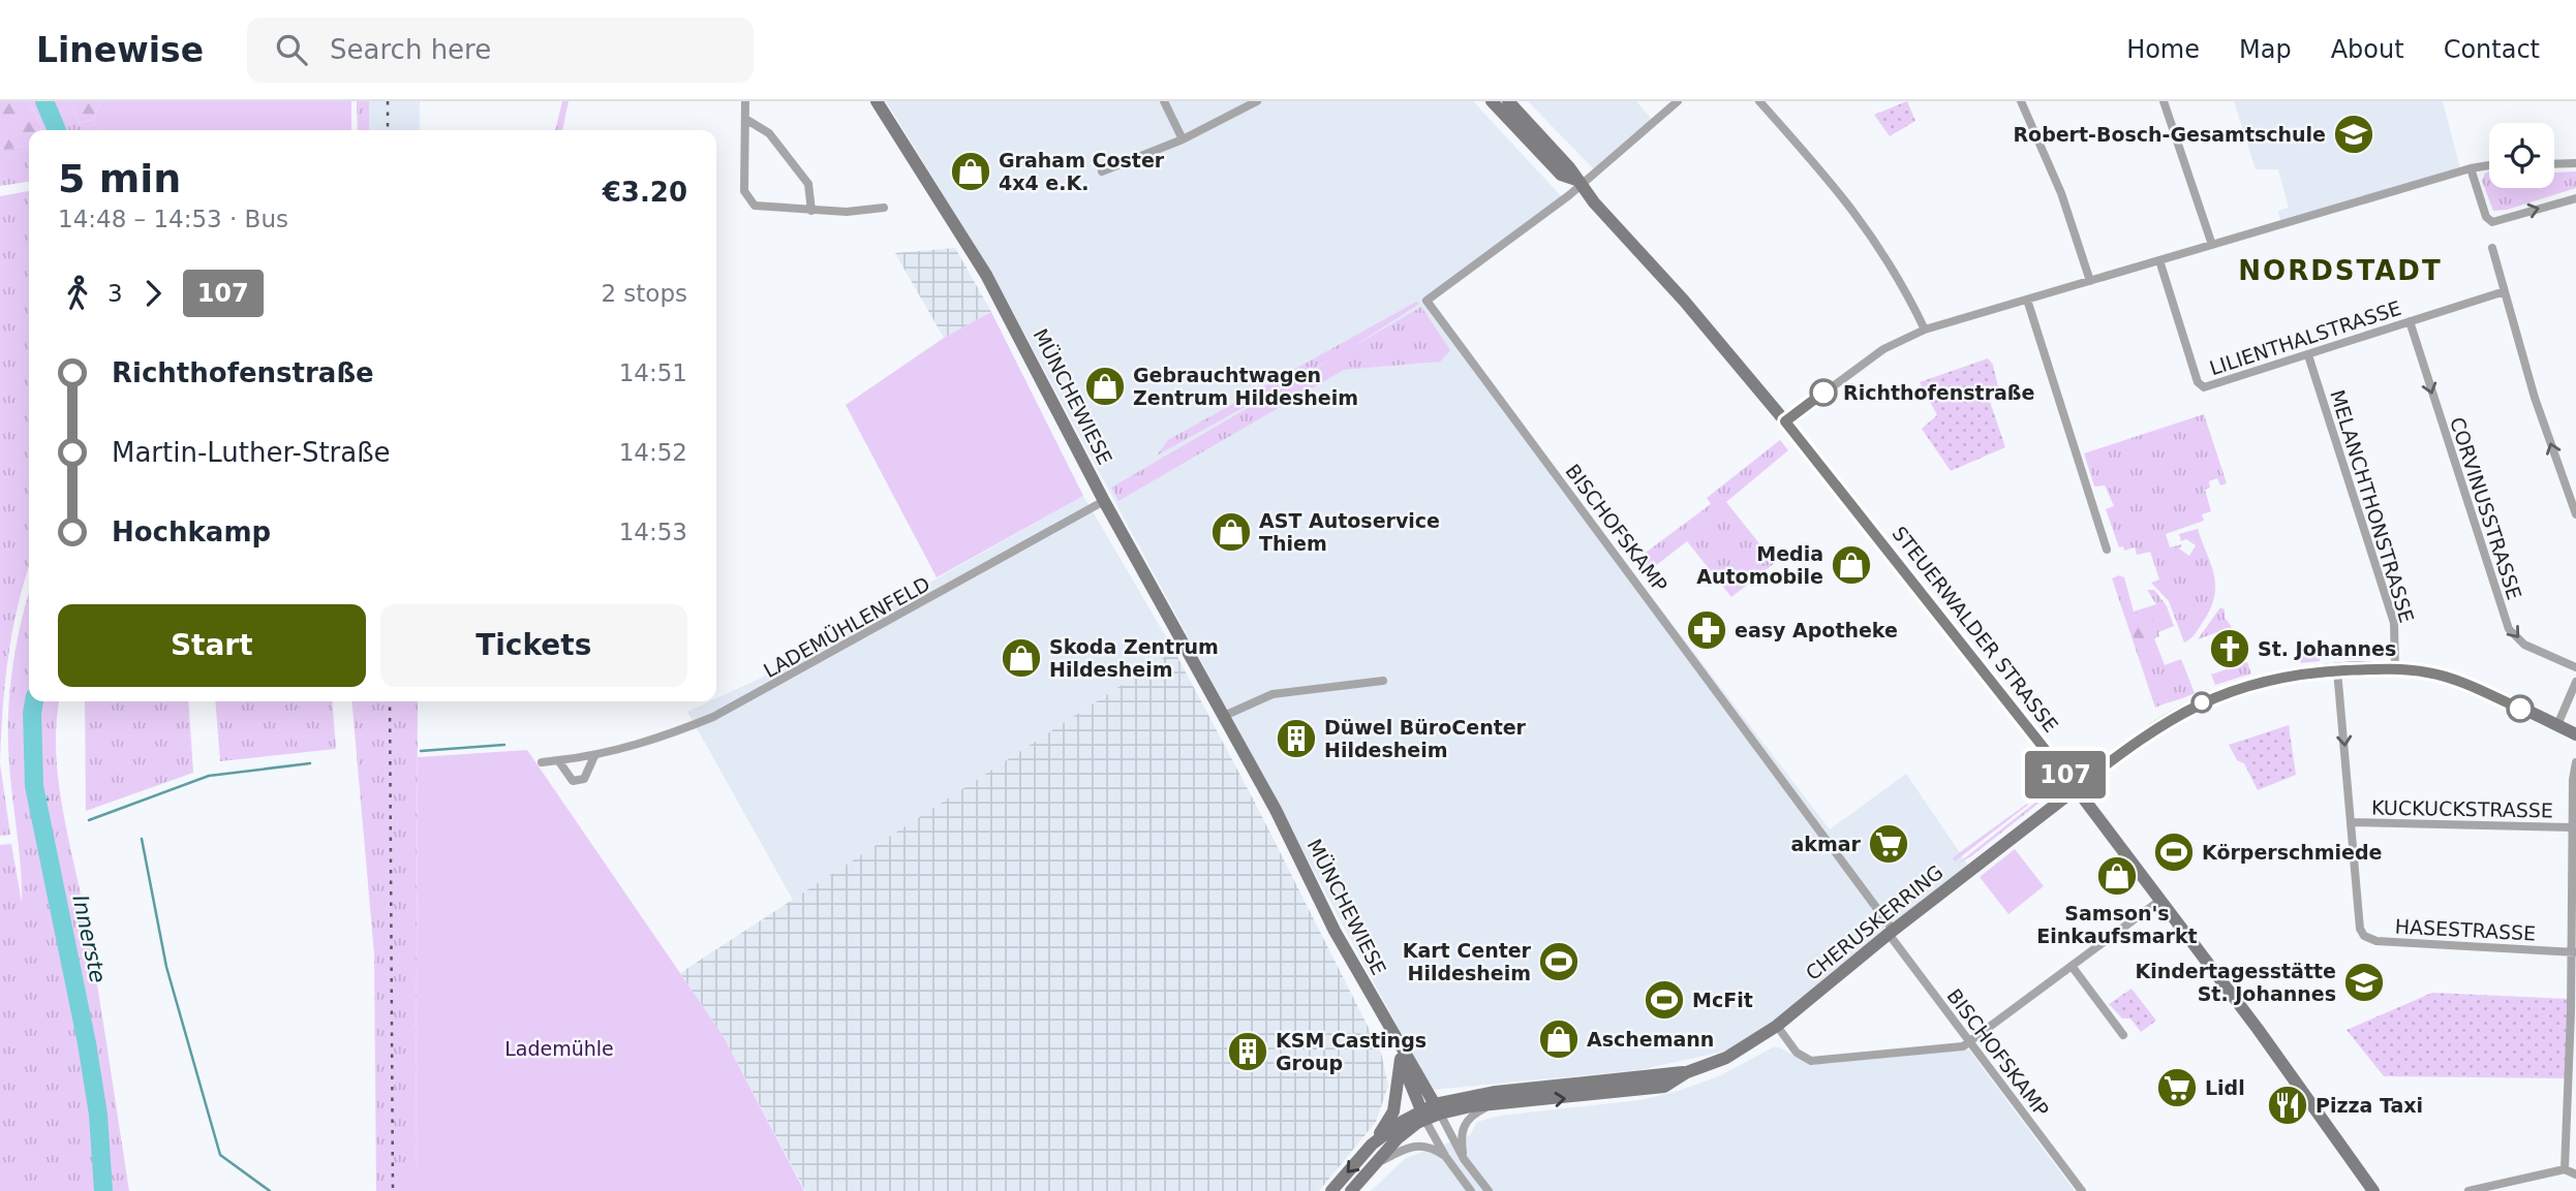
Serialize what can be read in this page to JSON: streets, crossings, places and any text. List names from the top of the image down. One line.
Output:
{"streets":{"street":["LILIENTHALSTRASSE","MÜNCHEWIESE","MELANCHTHONSTRASSE","CORVINUSSTRASSE","BISCHOFSKAMP","LADEMÜHLENFELD","STEUERWALDER STRASSE","KUCKUCKSTRASSE","CHERUSKERRING","HASESTRASSE"]},"crossings":[["LILIENTHALSTRASSE","MELANCHTHONSTRASSE"],["LILIENTHALSTRASSE","CORVINUSSTRASSE"],["MÜNCHEWIESE","LADEMÜHLENFELD"],["MÜNCHEWIESE","CHERUSKERRING"],["MELANCHTHONSTRASSE","CHERUSKERRING"],["BISCHOFSKAMP","STEUERWALDER STRASSE"],["BISCHOFSKAMP","CHERUSKERRING"],["STEUERWALDER STRASSE","CHERUSKERRING"],["KUCKUCKSTRASSE","HASESTRASSE"]],"one_way":["CORVINUSSTRASSE"],"districts":["NORDSTADT"],"water":["Innerste"],"parks":["Lademühle"],"places":{"school or university":["Robert-Bosch-Gesamtschule","Kindertagesstätte St. Johannes"],"shop":["Graham Coster 4x4 e.K.","Gebrauchtwagen Zentrum Hildesheim","AST Autoservice Thiem","Media Automobile","Skoda Zentrum Hildesheim","Samson's Einkaufsmarkt","Aschemann"],"other":["Richthofenstraße"],"pharmacy":["easy Apotheke"],"church":["St. Johannes"],"building":["Düwel BüroCenter Hildesheim","KSM Castings Group"],"supermarket":["akmar","Lidl"],"sports":["Körperschmiede","Kart Center Hildesheim","McFit"],"restaurant":["Pizza Taxi"]},"lines":["bus line 107"],"page":{"header":"Linewise","search":"Search here","nav":["Home","Map","About","Contact"],"on_map":"107","heading":["5 min","14:48 – 14:53 · Bus","€3.20"],"legs":["3","107","2 stops"],"list":[{"name":"Richthofenstraße","value":"14:51"},{"name":"Martin-Luther-Straße","value":"14:52"},{"name":"Hochkamp","value":"14:53"}],"buttons":["Start","Tickets"]}}
